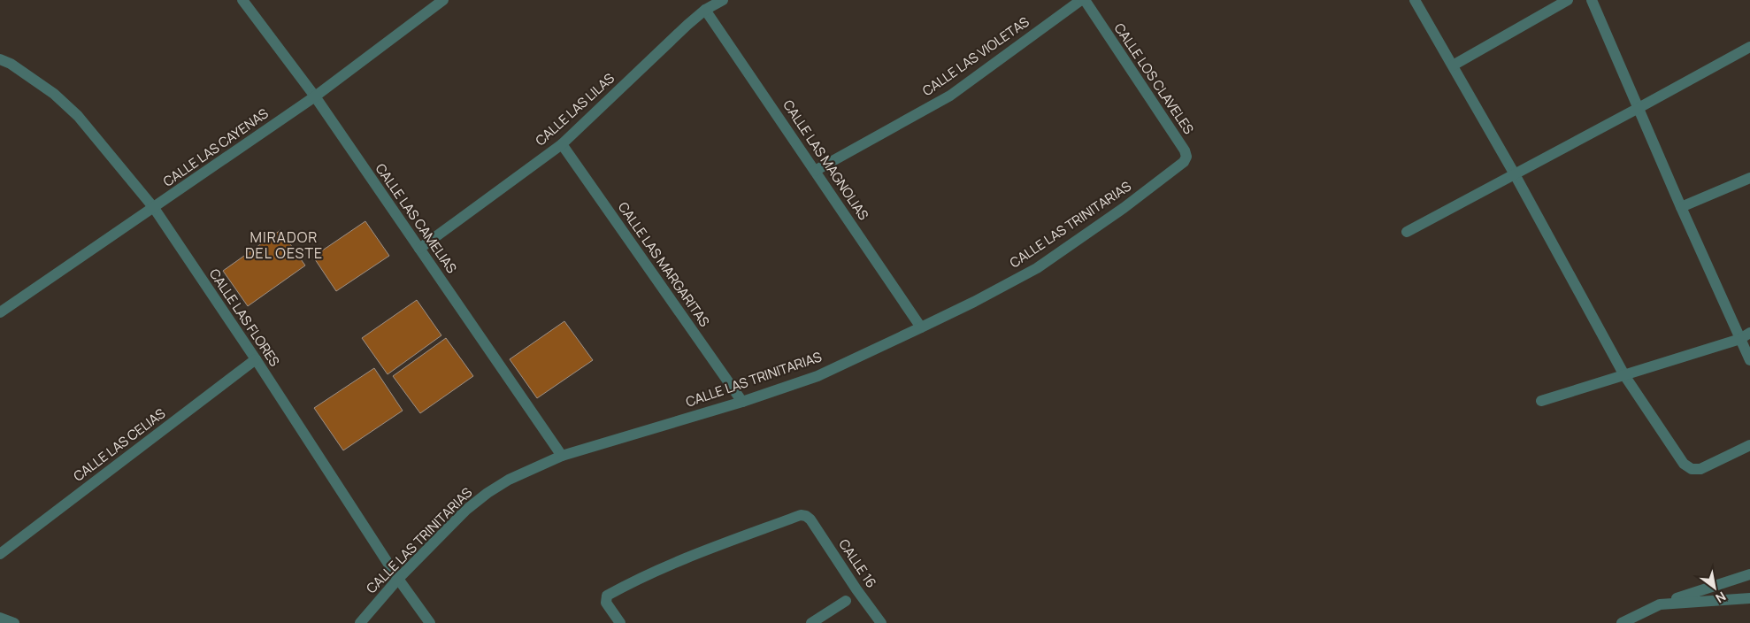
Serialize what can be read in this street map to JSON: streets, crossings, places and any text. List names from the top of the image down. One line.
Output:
{"streets":{"street":["CALLE LAS VIOLETAS","CALLE LOS CLAVELES","CALLE LAS LILAS","CALLE LAS CAYENAS","CALLE LAS MAGNOLIAS","CALLE LAS CAMELIAS","CALLE LAS TRINITARIAS","CALLE LAS MARGARITAS","CALLE LAS FLORES","CALLE LAS CELIAS","CALLE 16"]},"crossings":[["CALLE LAS VIOLETAS","CALLE LAS MAGNOLIAS"],["CALLE LOS CLAVELES","CALLE LAS TRINITARIAS"],["CALLE LAS LILAS","CALLE LAS MAGNOLIAS"],["CALLE LAS LILAS","CALLE LAS CAMELIAS"],["CALLE LAS LILAS","CALLE LAS MARGARITAS"],["CALLE LAS CAYENAS","CALLE LAS CAMELIAS"],["CALLE LAS CAYENAS","CALLE LAS FLORES"],["CALLE LAS MAGNOLIAS","CALLE LAS TRINITARIAS"],["CALLE LAS CAMELIAS","CALLE LAS TRINITARIAS"],["CALLE LAS TRINITARIAS","CALLE LAS MARGARITAS"],["CALLE LAS TRINITARIAS","CALLE LAS FLORES"],["CALLE LAS FLORES","CALLE LAS CELIAS"]],"districts":["MIRADOR DEL OESTE"],"north":"bottom right"}
